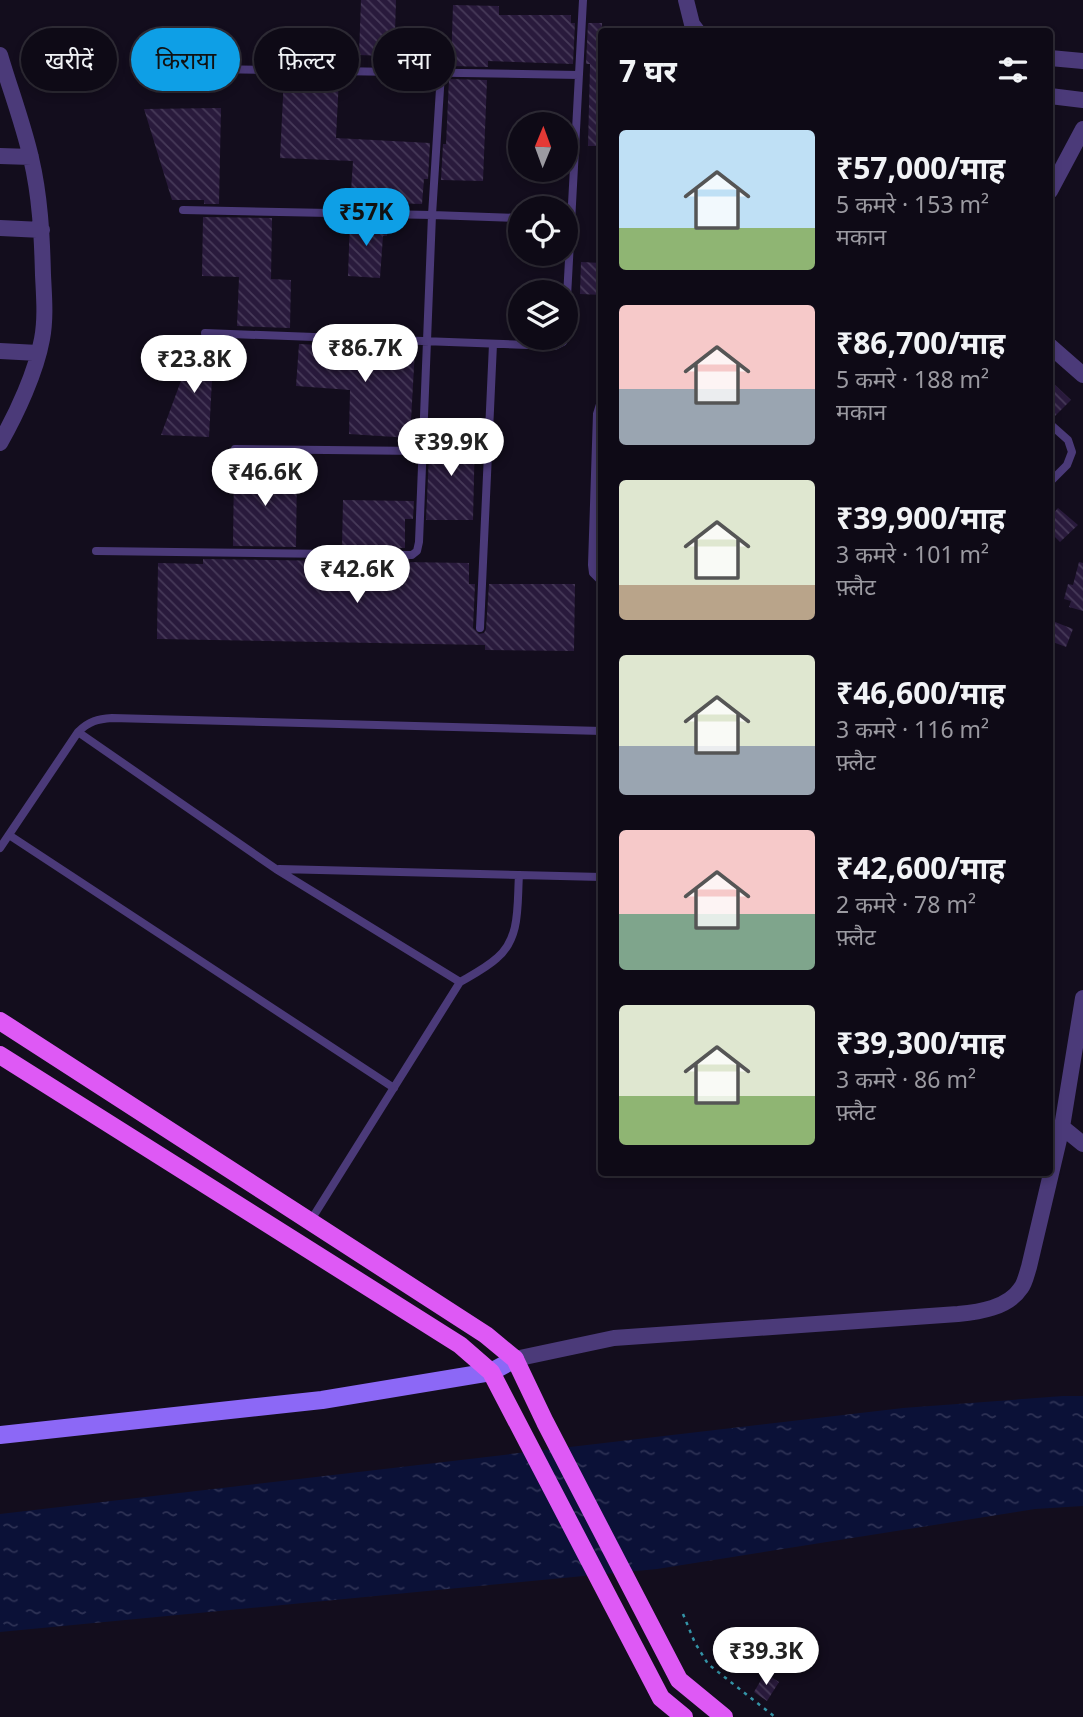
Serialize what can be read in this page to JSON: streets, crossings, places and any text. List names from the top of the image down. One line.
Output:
{"north":"top","page":{"chip":["खरीदें","किराया","फ़िल्टर","नया"],"heading":"7 घर","list":[{"name":"₹57,000/माह","note":"5 कमरे · 153 m² · मकान"},{"name":"₹86,700/माह","note":"5 कमरे · 188 m² · मकान"},{"name":"₹39,900/माह","note":"3 कमरे · 101 m² · फ़्लैट"},{"name":"₹46,600/माह","note":"3 कमरे · 116 m² · फ़्लैट"},{"name":"₹42,600/माह","note":"2 कमरे · 78 m² · फ़्लैट"},{"name":"₹39,300/माह","note":"3 कमरे · 86 m² · फ़्लैट"}],"price":["₹57K","₹86.7K","₹23.8K","₹39.9K","₹46.6K","₹42.6K","₹39.3K"]}}
